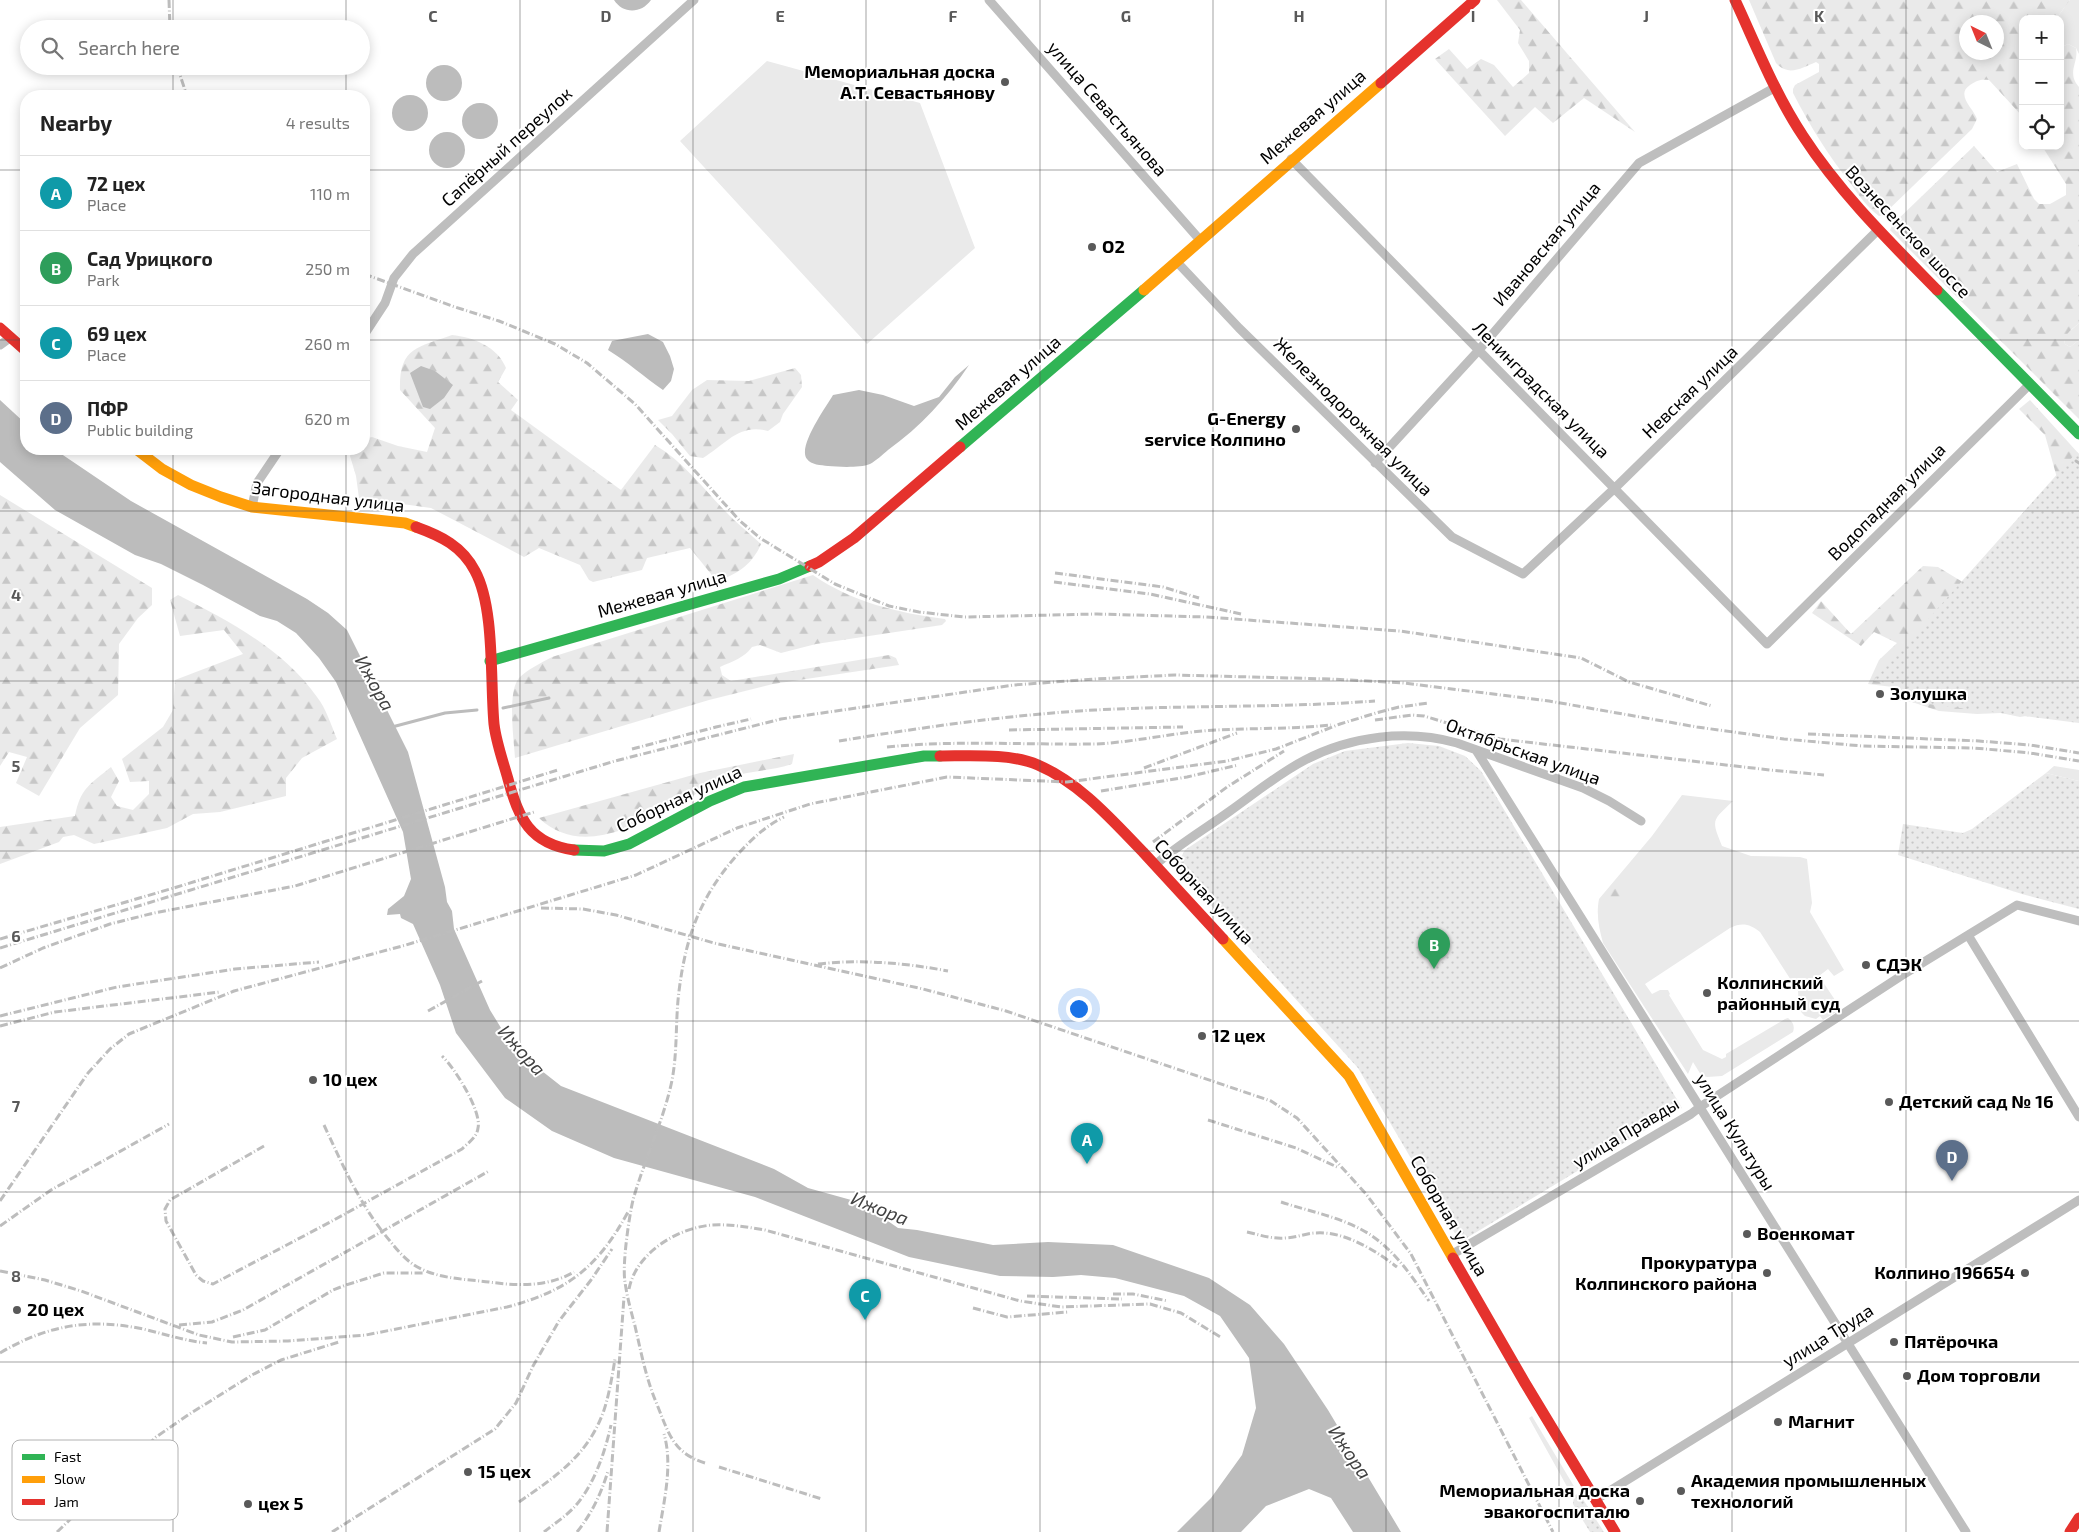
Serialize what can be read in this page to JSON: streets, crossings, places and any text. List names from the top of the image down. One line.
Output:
{"streets":{"main road":["Межевая улица","Вознесенское шоссе","Загородная улица","Соборная улица"],"street":["улица Севастьянова","Сапёрный переулок","Ивановская улица","Ленинградская улица","Невская улица","Железнодорожная улица","Водопадная улица","Октябрьская улица","улица Культуры","улица Правды","улица Труда"]},"crossings":[["улица Севастьянова","Межевая улица"],["Межевая улица","Ленинградская улица"],["Межевая улица","Железнодорожная улица"],["Межевая улица","Загородная улица"],["Вознесенское шоссе","Ивановская улица"],["Вознесенское шоссе","Невская улица"],["Вознесенское шоссе","Водопадная улица"],["Ивановская улица","Ленинградская улица"],["Ивановская улица","Железнодорожная улица"],["Ленинградская улица","Невская улица"],["Ленинградская улица","Водопадная улица"],["Невская улица","Железнодорожная улица"],["Загородная улица","Соборная улица"],["Октябрьская улица","Соборная улица"],["Октябрьская улица","улица Культуры"],["Соборная улица","улица Правды"],["Соборная улица","улица Труда"],["улица Культуры","улица Правды"],["улица Культуры","улица Труда"]],"water":["Ижора"],"places":["Мемориальная доска А.Т. Севастьянову","O2","G-Energy service Колпино","Золушка","СДЭК","Колпинский районный суд","12 цех","10 цех","Детский сад № 16","Военкомат","Прокуратура Колпинского района","Колпино 196654","20 цех","Пятёрочка","Дом торговли","Магнит","15 цех","Академия промышленных технологий","Мемориальная доска эвакогоспиталю","цех 5"],"legend":["Fast","Slow","Jam"],"north":"top left","page":{"map_buttons":["+","−"],"search":"Search here","heading":["Nearby","4 results"],"list":[{"mark":"A","name":"72 цех","note":"Place","value":"110 m"},{"mark":"B","name":"Сад Урицкого","note":"Park","value":"250 m"},{"mark":"C","name":"69 цех","note":"Place","value":"260 m"},{"mark":"D","name":"ПФР","note":"Public building","value":"620 m"}],"pins":["B","A","D","C"]},"grid":{"columns":["C","D","E","F","G","H","I","J","K"],"rows":["4","5","6","7","8"]}}
